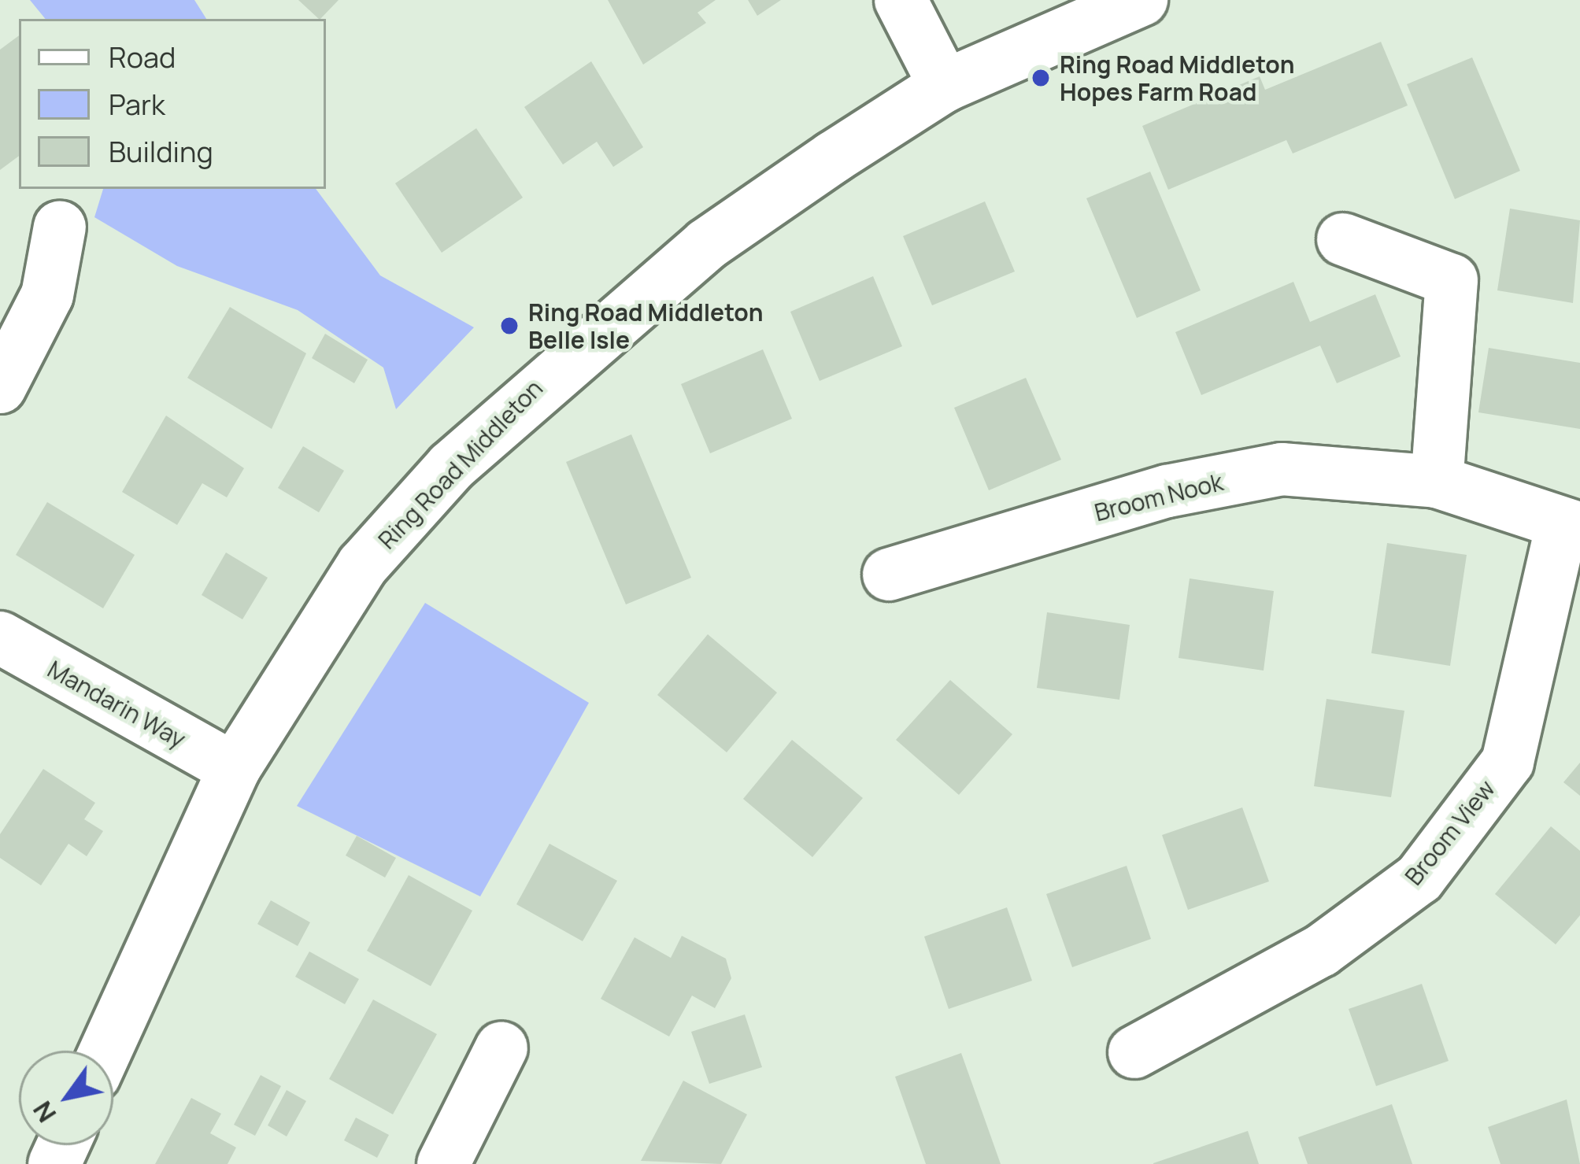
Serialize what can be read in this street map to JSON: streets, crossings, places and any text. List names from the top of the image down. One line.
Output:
{"streets":{"street":["Ring Road Middleton","Broom Nook","Mandarin Way","Broom View"]},"crossings":[["Ring Road Middleton","Mandarin Way"],["Broom Nook","Broom View"]],"places":["Ring Road Middleton Hopes Farm Road","Ring Road Middleton Belle Isle"],"legend":["Road","Park","Building"],"north":"bottom left"}
